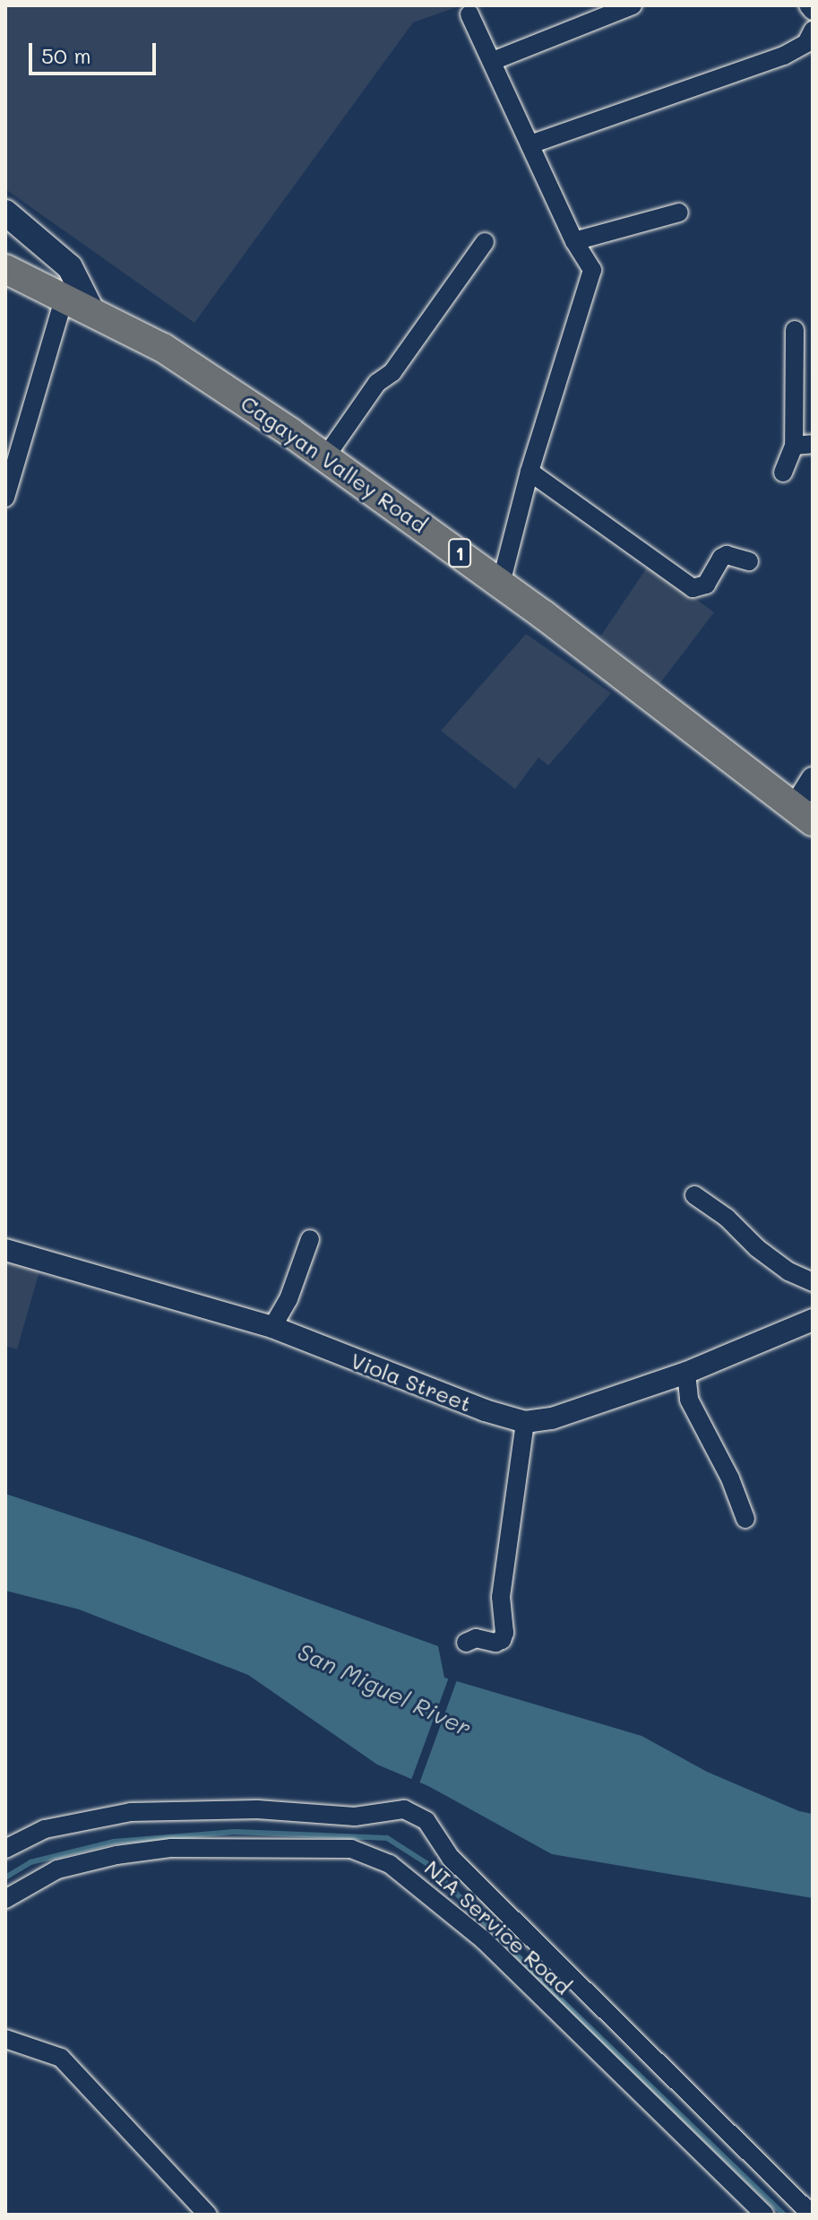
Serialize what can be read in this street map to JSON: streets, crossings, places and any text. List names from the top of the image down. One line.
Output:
{"streets":{"highway":["Cagayan Valley Road","1"],"street":["Viola Street","NIA Service Road"]},"water":["San Miguel River"],"scale_bar":"50 m"}
